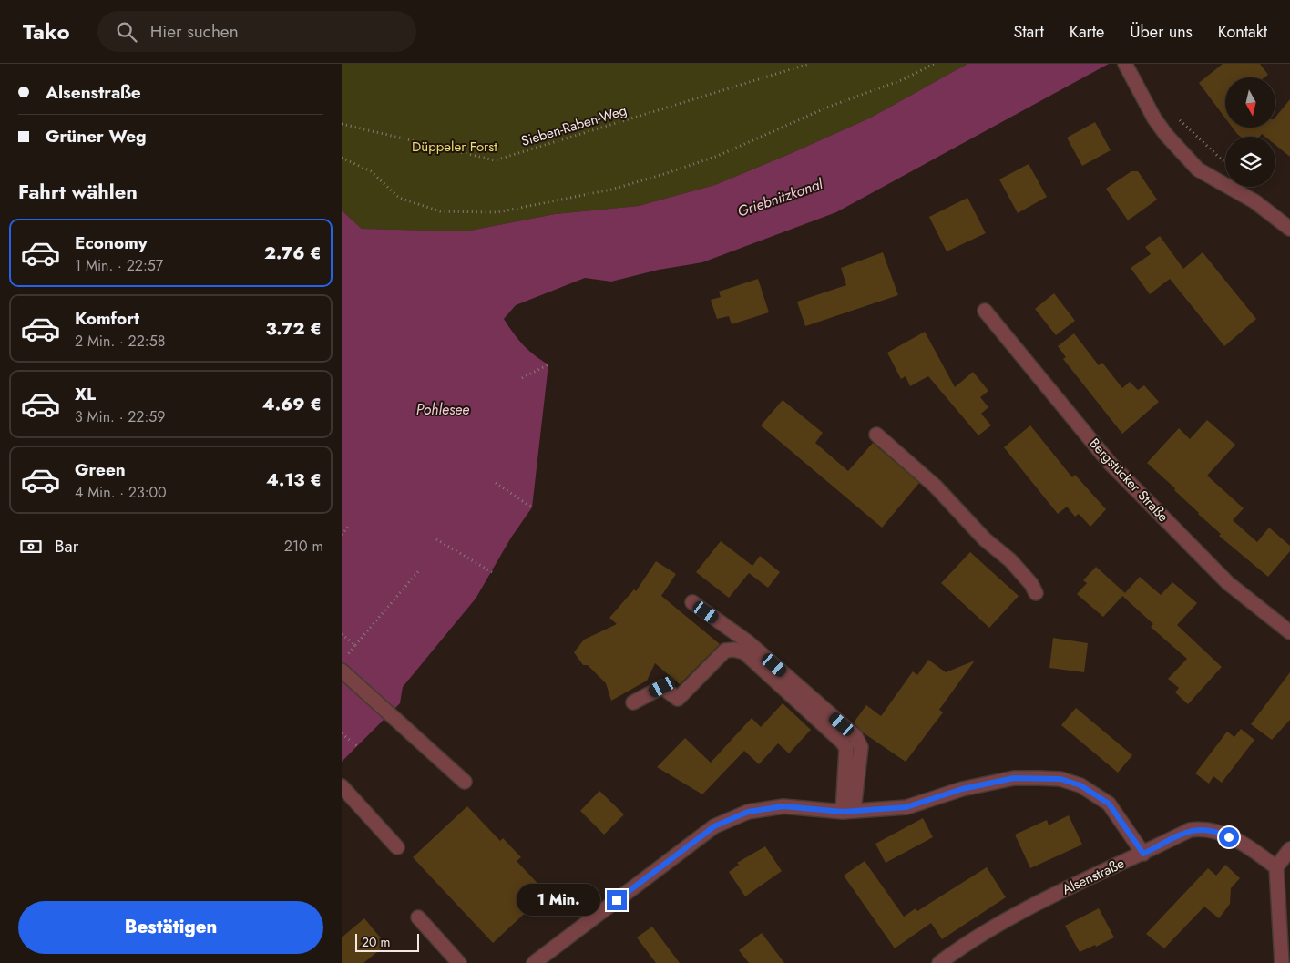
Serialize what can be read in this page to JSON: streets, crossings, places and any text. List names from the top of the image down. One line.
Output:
{"streets":{"street":["Bergstücker Straße","Alsenstraße"],"path":["Sieben-Raben-Weg"]},"water":["Griebnitzkanal","Pohlesee"],"parks":["Düppeler Forst"],"scale_bar":"20 m","north":"bottom","page":{"header":"Tako","search":"Hier suchen","nav":["Start","Karte","Über uns","Kontakt"],"banner":["Alsenstraße","Grüner Weg"],"heading":"Fahrt wählen","list":[{"name":"Economy","note":"1 Min. · 22:57","value":"2.76 €"},{"name":"Komfort","note":"2 Min. · 22:58","value":"3.72 €"},{"name":"XL","note":"3 Min. · 22:59","value":"4.69 €"},{"name":"Green","note":"4 Min. · 23:00","value":"4.13 €"}],"pay":["Bar","210 m"],"bubble":"1 Min.","buttons":"Bestätigen","scale":"20 m"}}
